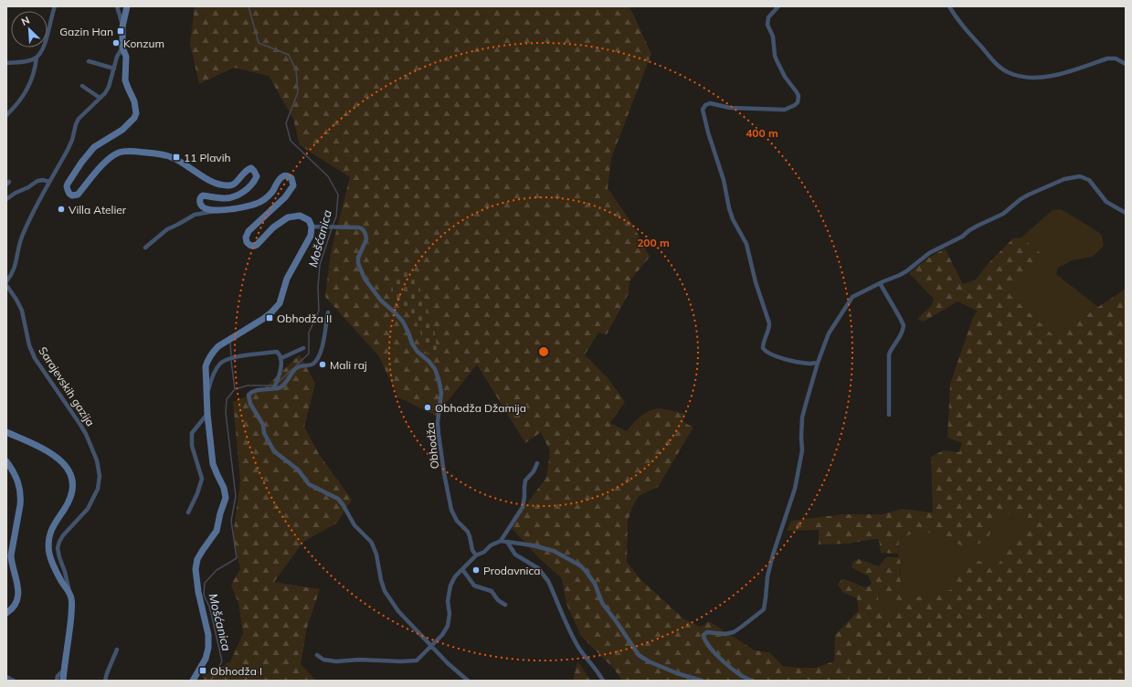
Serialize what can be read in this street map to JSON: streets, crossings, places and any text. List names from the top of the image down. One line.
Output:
{"streets":{"street":["Sarajevskih gazija","Obhodža"]},"water":["Mošćanica"],"places":{"transit":["Gazin Han","11 Plavih","Obhodža II","Obhodža I"],"other":["Konzum","Villa Atelier","Mali raj","Obhodža Džamija","Prodavnica"]},"north":"top left","rings":["400 m","200 m"]}
